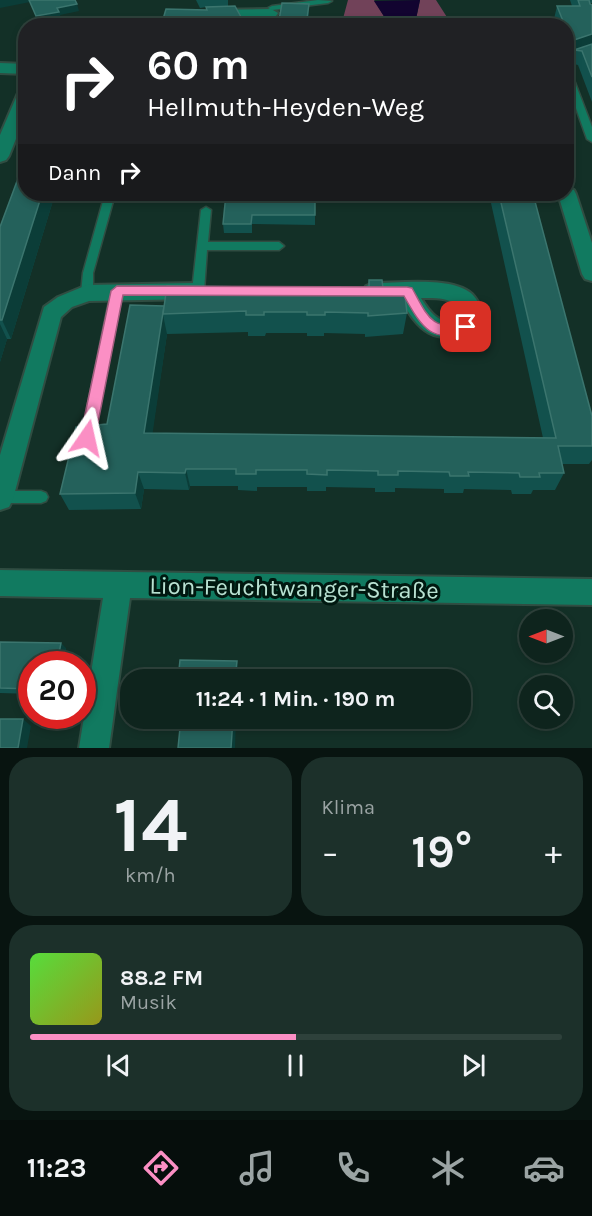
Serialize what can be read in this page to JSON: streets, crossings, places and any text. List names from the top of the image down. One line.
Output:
{"streets":{"street":["Lion-Feuchtwanger-Straße"]},"north":"left","page":{"turn":["60 m","Hellmuth-Heyden-Weg"],"then":"Dann","limit":"20","trip":"11:24 · 1 Min. · 190 m","tile":[["14","km/h"],"Klima"],"heat":["−","19°","+"],"song":["88.2 FM","Musik"],"tabs":"11:23"}}
